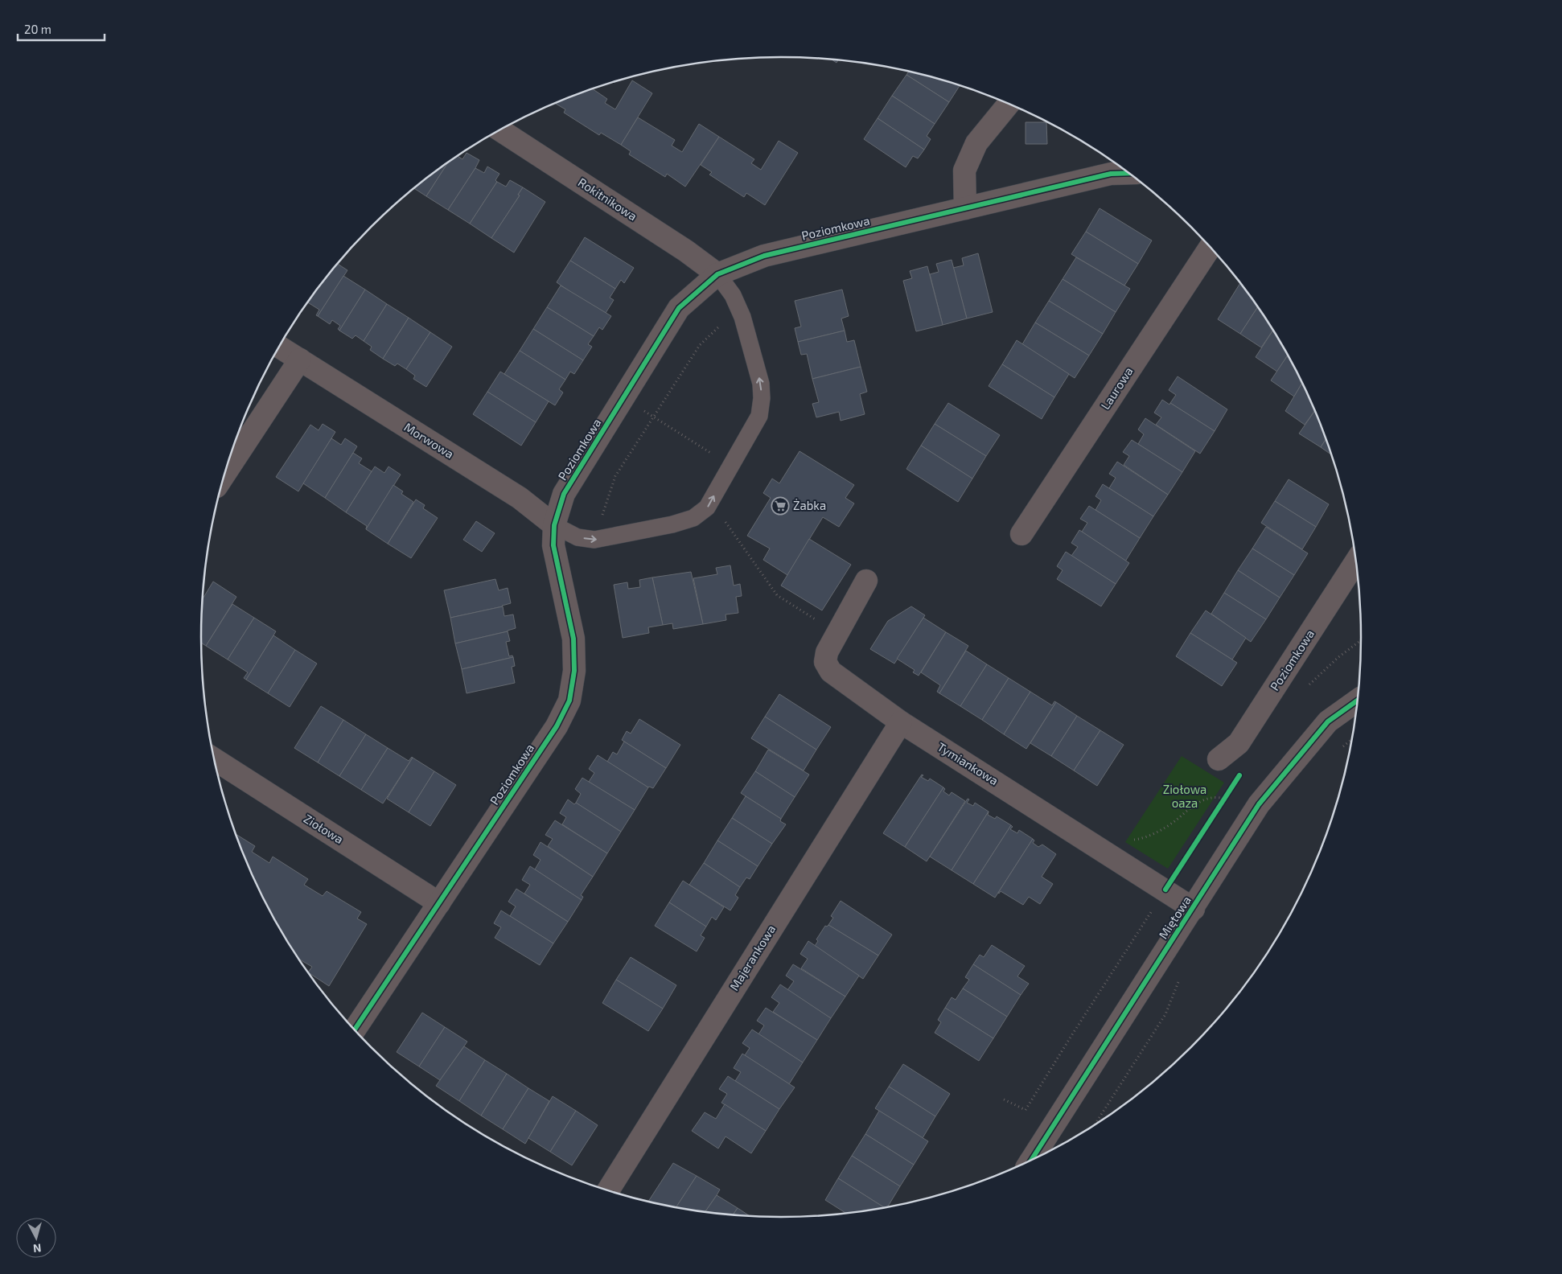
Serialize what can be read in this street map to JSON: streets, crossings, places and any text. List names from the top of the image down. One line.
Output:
{"streets":{"street":["Rokitnikowa","Poziomkowa","Laurowa","Morwowa","Tymiankowa","Ziołowa","Miętowa","Majerankowa"]},"crossings":[["Rokitnikowa","Poziomkowa"],["Poziomkowa","Morwowa"],["Poziomkowa","Ziołowa"],["Tymiankowa","Miętowa"],["Tymiankowa","Majerankowa"]],"parks":["Ziołowa oaza"],"places":{"supermarket":["Żabka"]},"scale_bar":"20 m","north":"bottom"}
